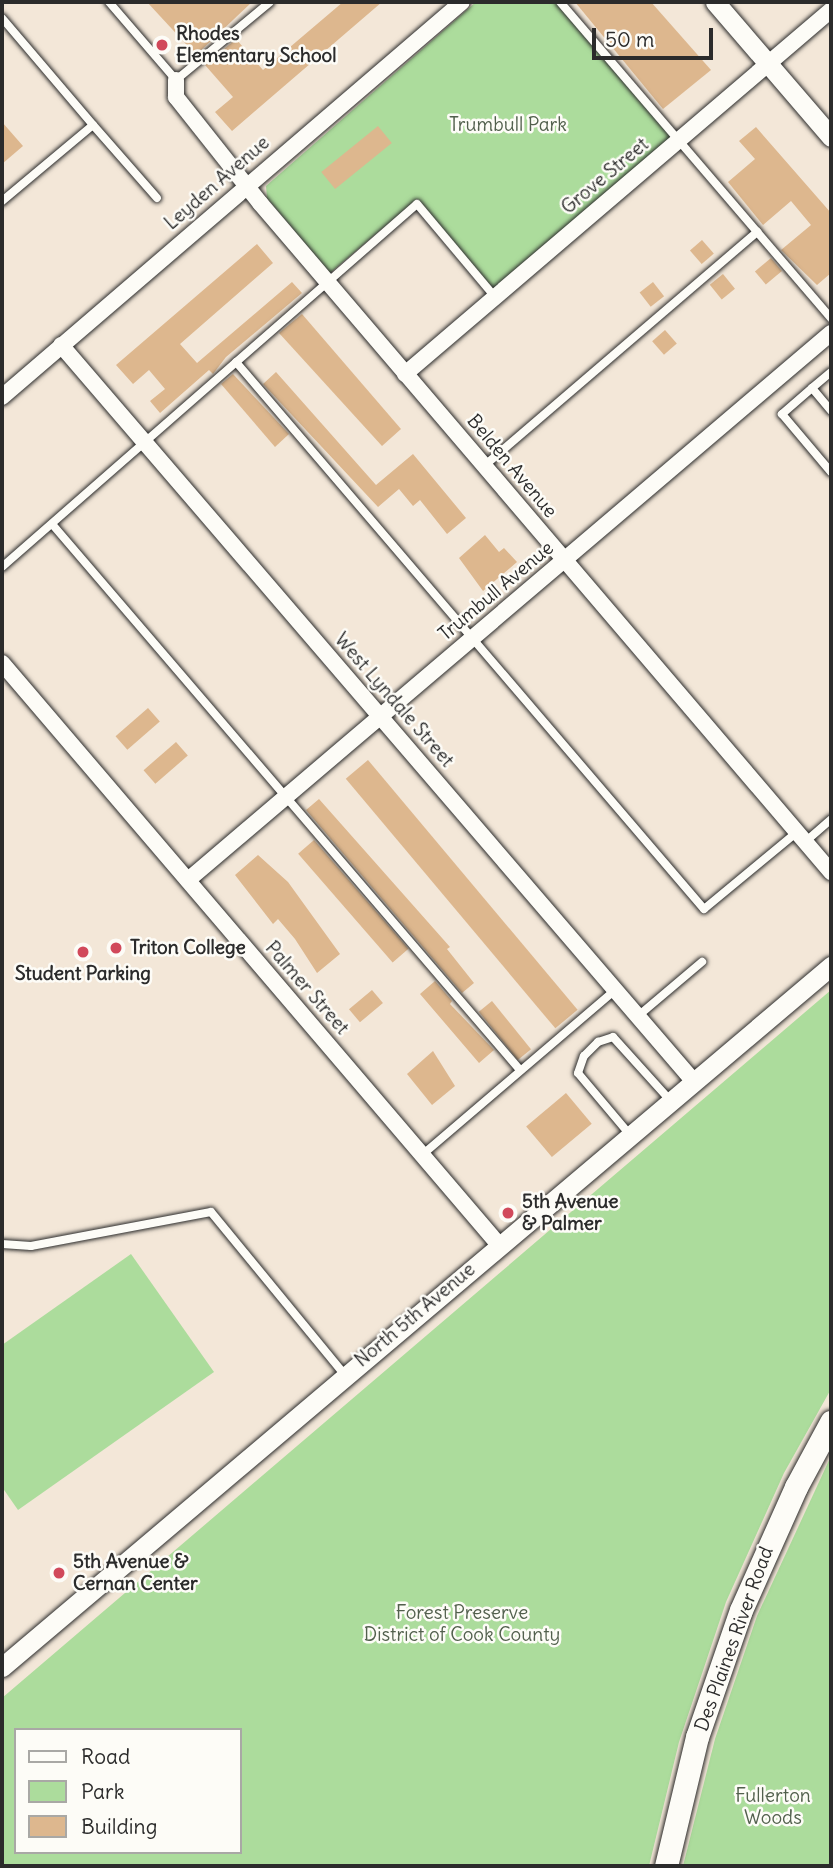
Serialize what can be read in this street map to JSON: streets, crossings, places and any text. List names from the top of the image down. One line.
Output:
{"streets":{"main road":["Des Plaines River Road"],"street":["Grove Street","Leyden Avenue","Belden Avenue","Trumbull Avenue","West Lyndale Street","Palmer Street","North 5th Avenue"]},"crossings":[["Grove Street","Belden Avenue"],["Leyden Avenue","Belden Avenue"],["Leyden Avenue","West Lyndale Street"],["Belden Avenue","Trumbull Avenue"],["Trumbull Avenue","West Lyndale Street"],["Trumbull Avenue","Palmer Street"],["West Lyndale Street","North 5th Avenue"],["Palmer Street","North 5th Avenue"]],"parks":["Trumbull Park","Forest Preserve District of Cook County","Fullerton Woods"],"places":["Rhodes Elementary School","Triton College","Student Parking","5th Avenue & Palmer","5th Avenue & Cernan Center"],"legend":["Road","Park","Building"],"scale_bar":"50 m"}
